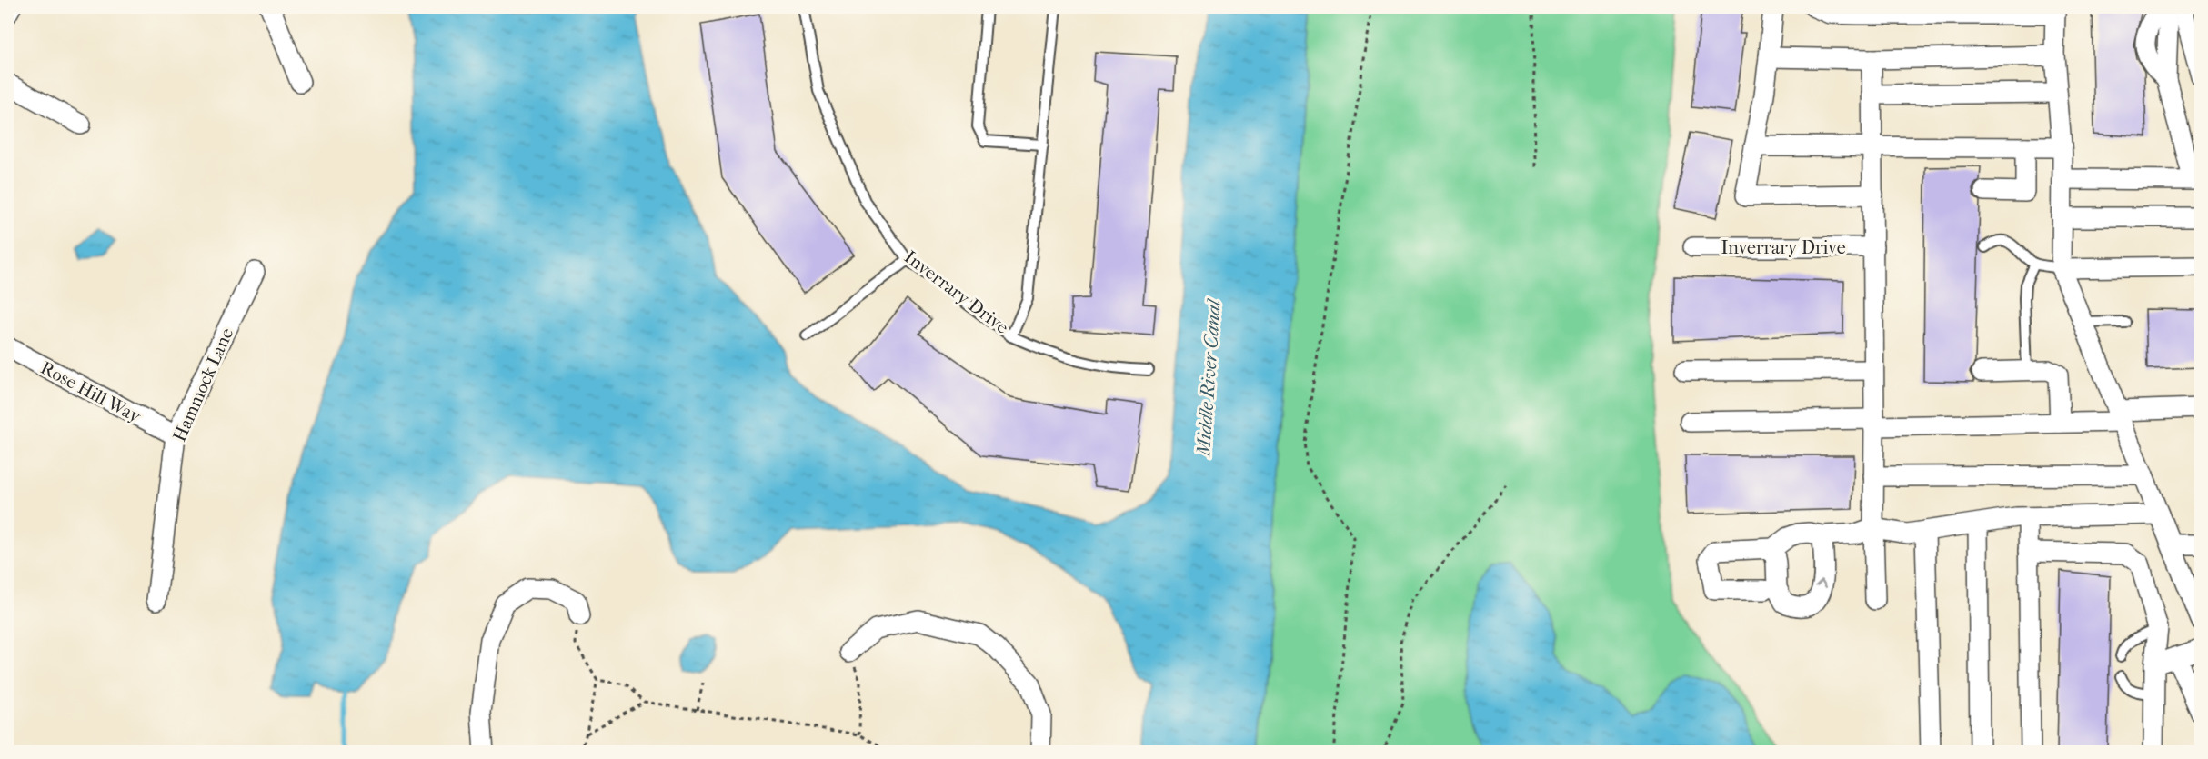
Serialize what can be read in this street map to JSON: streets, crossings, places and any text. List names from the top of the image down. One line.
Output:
{"streets":{"street":["Inverrary Drive","Hammock Lane","Rose Hill Way"]},"crossings":[["Hammock Lane","Rose Hill Way"]],"water":["Middle River Canal"]}
